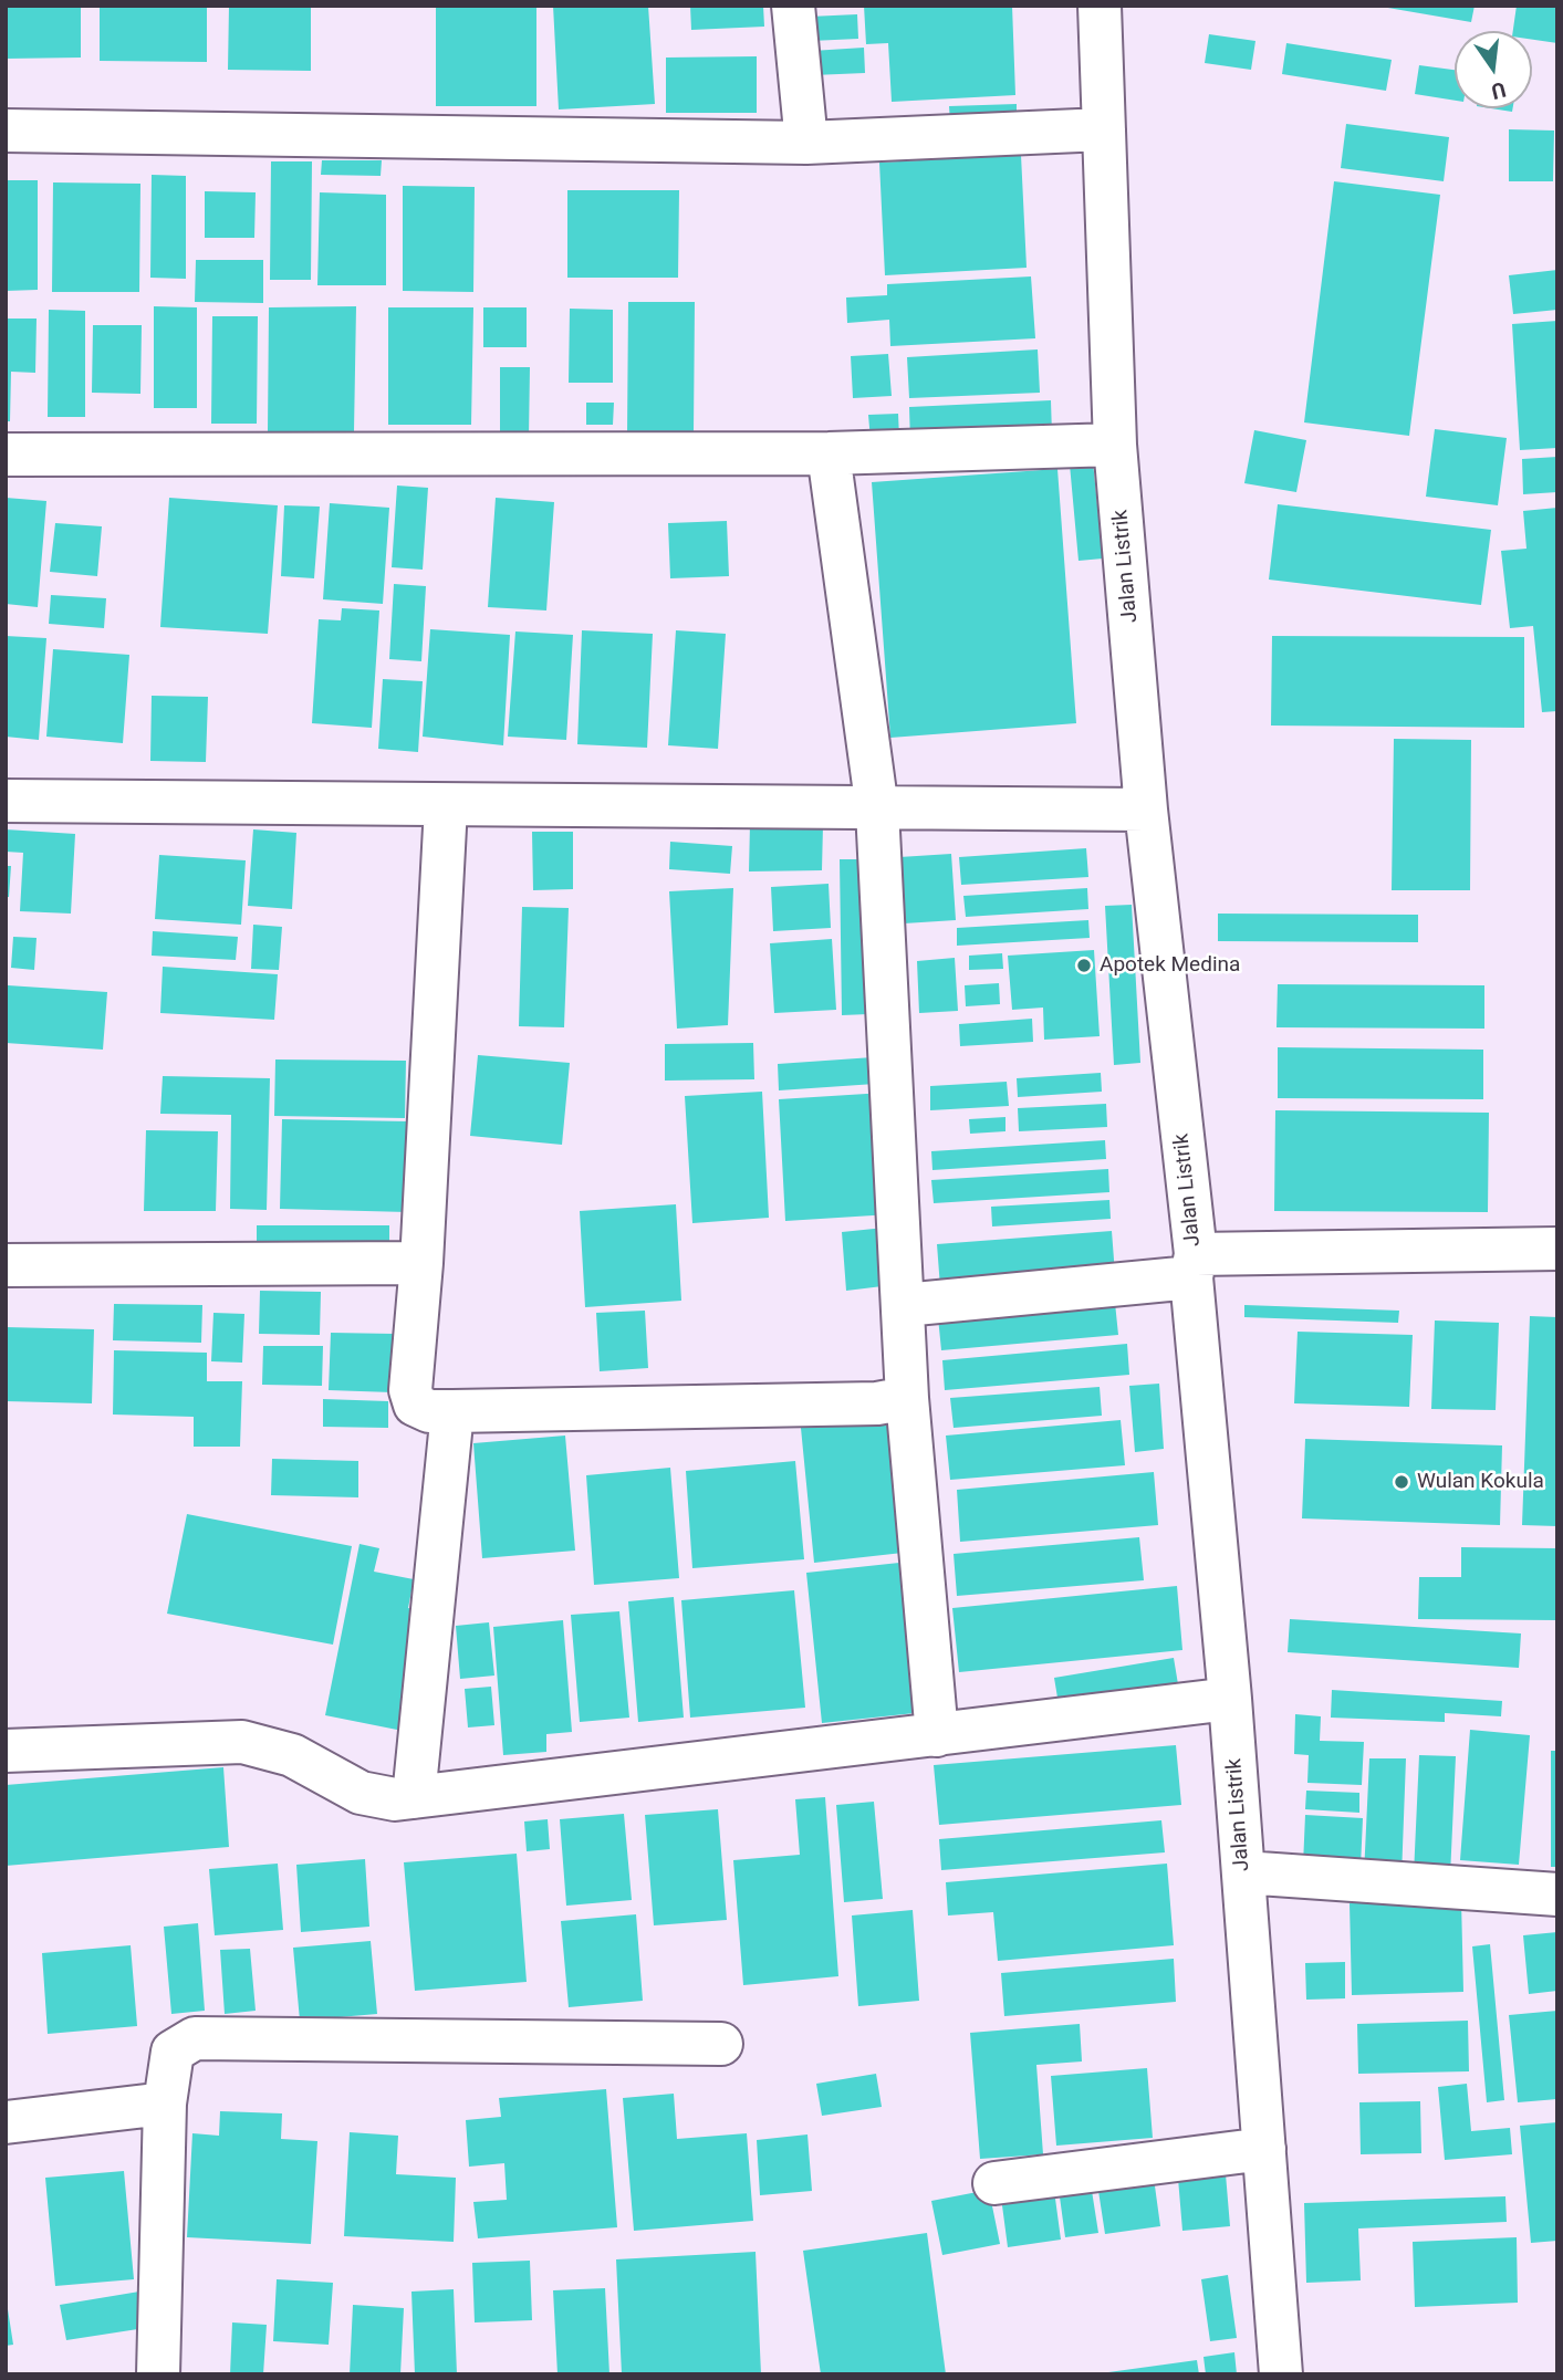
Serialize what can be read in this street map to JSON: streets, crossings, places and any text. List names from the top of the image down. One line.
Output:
{"streets":{"street":["Jalan Listrik"]},"places":["Apotek Medina","Wulan Kokula"],"north":"bottom"}
